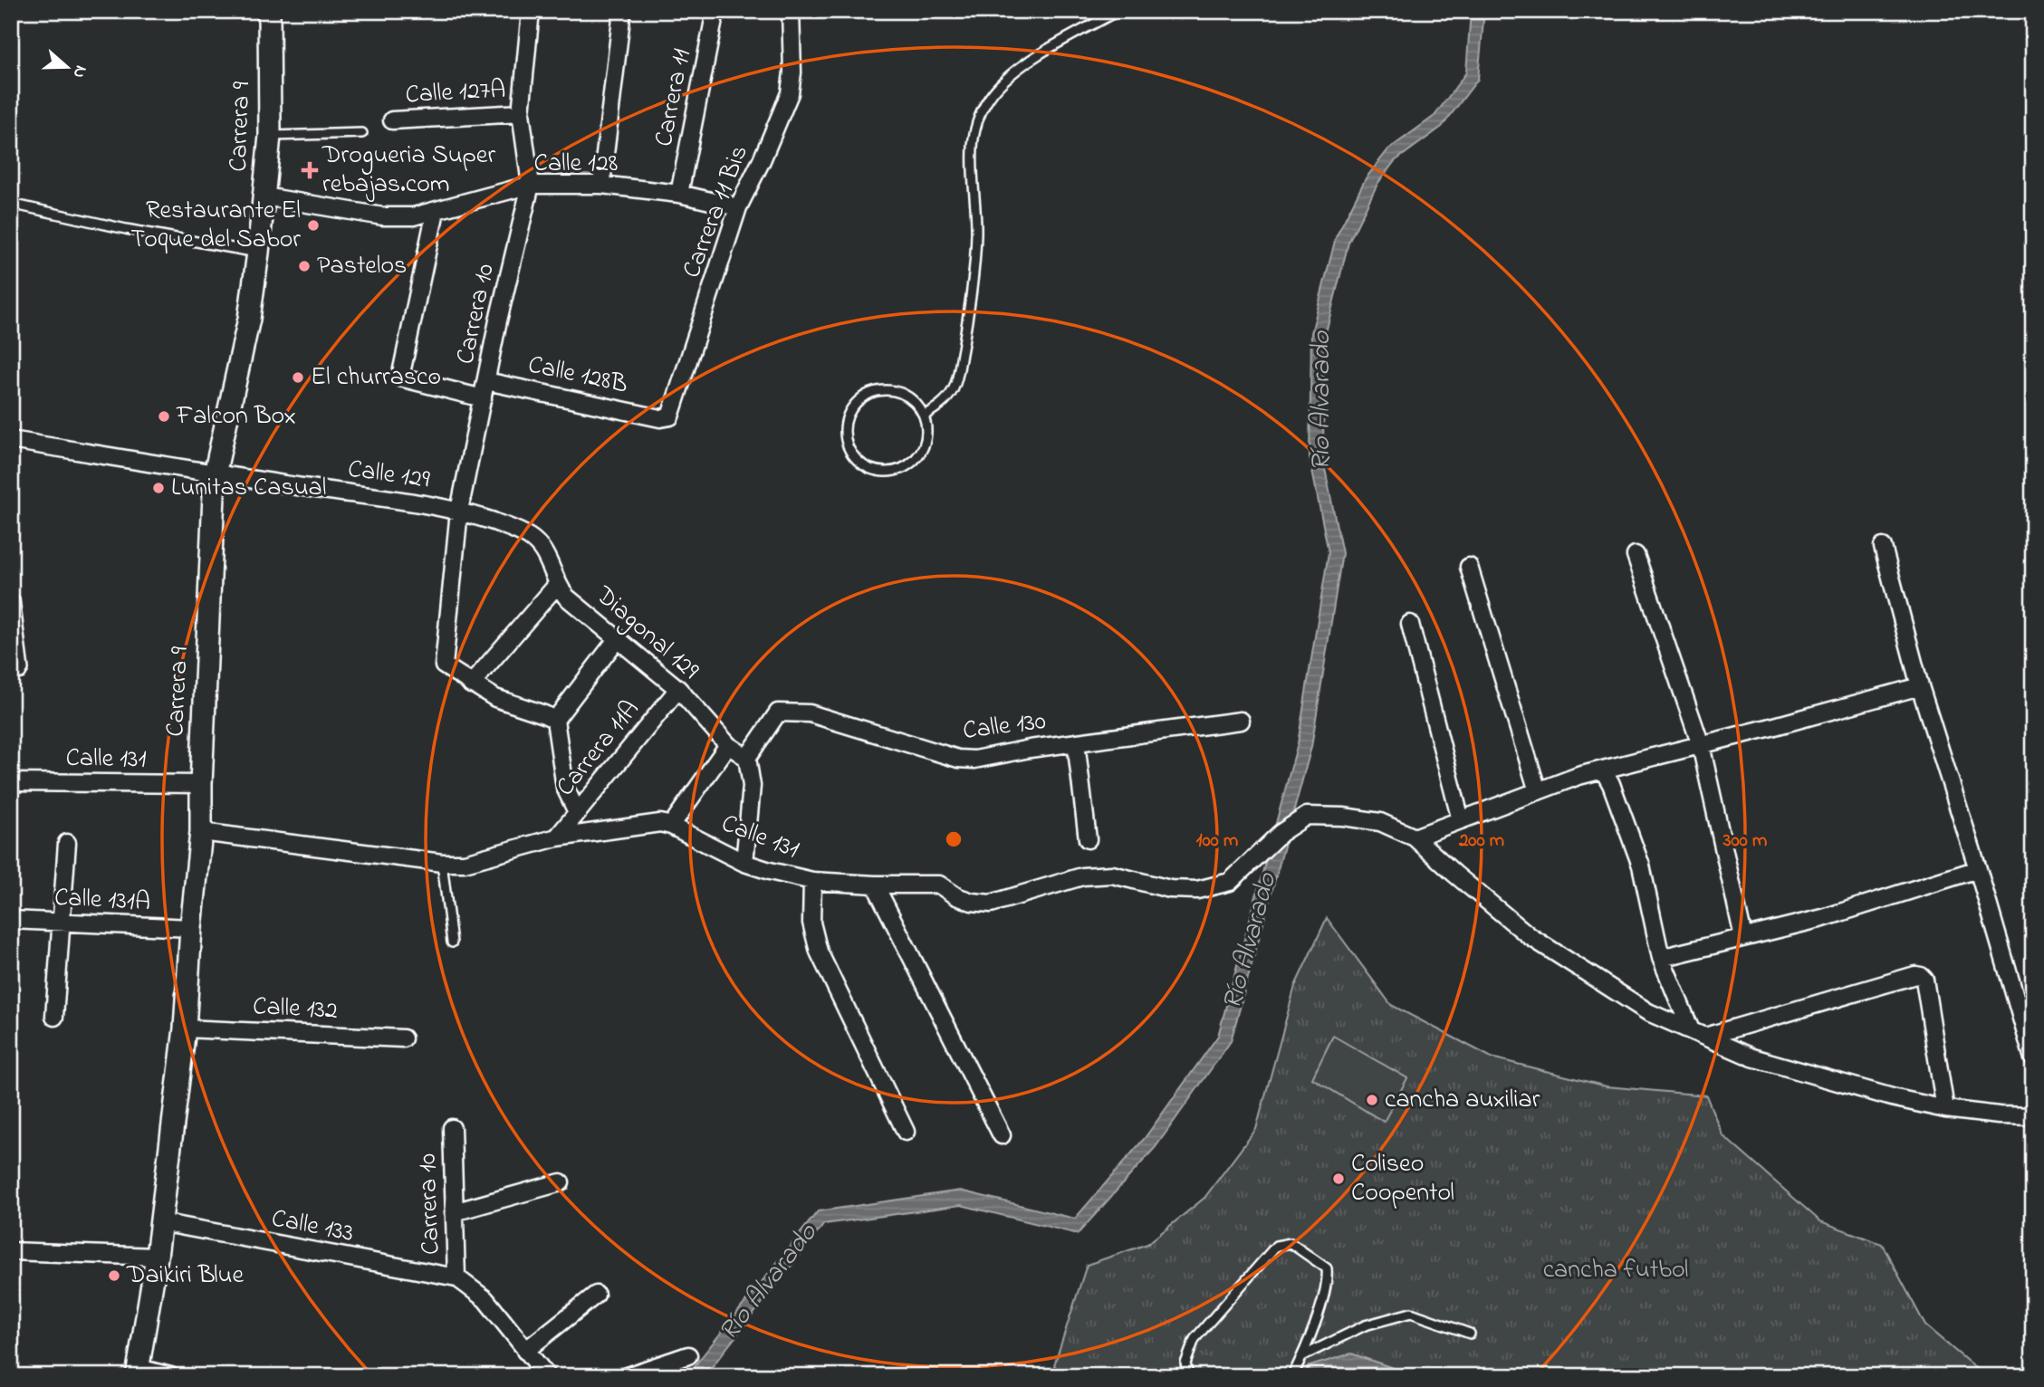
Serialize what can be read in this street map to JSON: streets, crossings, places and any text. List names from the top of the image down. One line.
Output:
{"streets":{"street":["Calle 127A","Carrera 11","Carrera 9","Calle 128","Carrera 11 Bis","Carrera 10","Calle 128B","Calle 129","Diagonal 129","Calle 130","Carrera 11A","Calle 131","Calle 131A","Calle 132","Calle 133"]},"crossings":[["Calle 127A","Carrera 10"],["Carrera 11","Calle 128"],["Carrera 9","Calle 128"],["Carrera 9","Calle 129"],["Carrera 9","Calle 131"],["Carrera 9","Calle 131A"],["Carrera 9","Calle 132"],["Carrera 9","Calle 133"],["Calle 128","Carrera 11 Bis"],["Calle 128","Carrera 10"],["Carrera 11 Bis","Calle 128B"],["Carrera 10","Calle 128B"],["Carrera 10","Calle 129"],["Carrera 10","Calle 133"],["Calle 129","Diagonal 129"],["Diagonal 129","Calle 130"],["Diagonal 129","Carrera 11A"],["Carrera 11A","Calle 131"]],"water":["Río Alvarado"],"parks":["cancha futbol"],"places":{"health":["Drogueria Super rebajas.com"],"other":["Restaurante El Toque del Sabor","Pastelos","El churrasco","Falcon Box","Lunitas Casual","cancha auxiliar","Coliseo Coopentol","Daikiri Blue"]},"north":"right","rings":["100 m","200 m","300 m"]}
